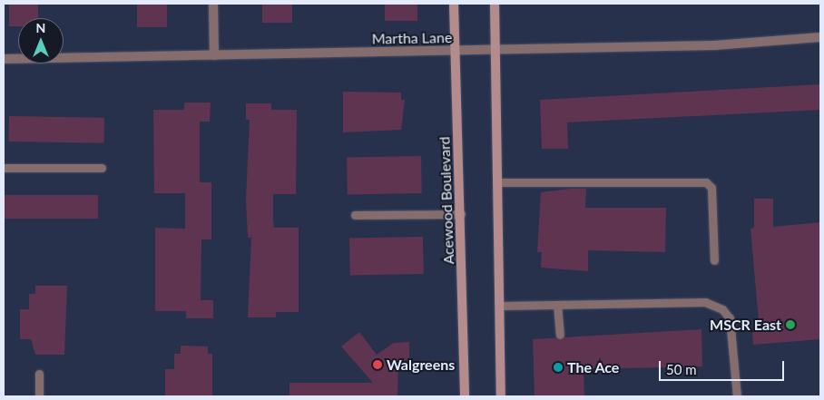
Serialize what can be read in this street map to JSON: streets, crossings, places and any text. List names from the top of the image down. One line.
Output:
{"streets":{"street":["Martha Lane","Acewood Boulevard"]},"crossings":[["Martha Lane","Acewood Boulevard"]],"places":["MSCR East","Walgreens","The Ace"],"scale_bar":"50 m","north":"top"}
